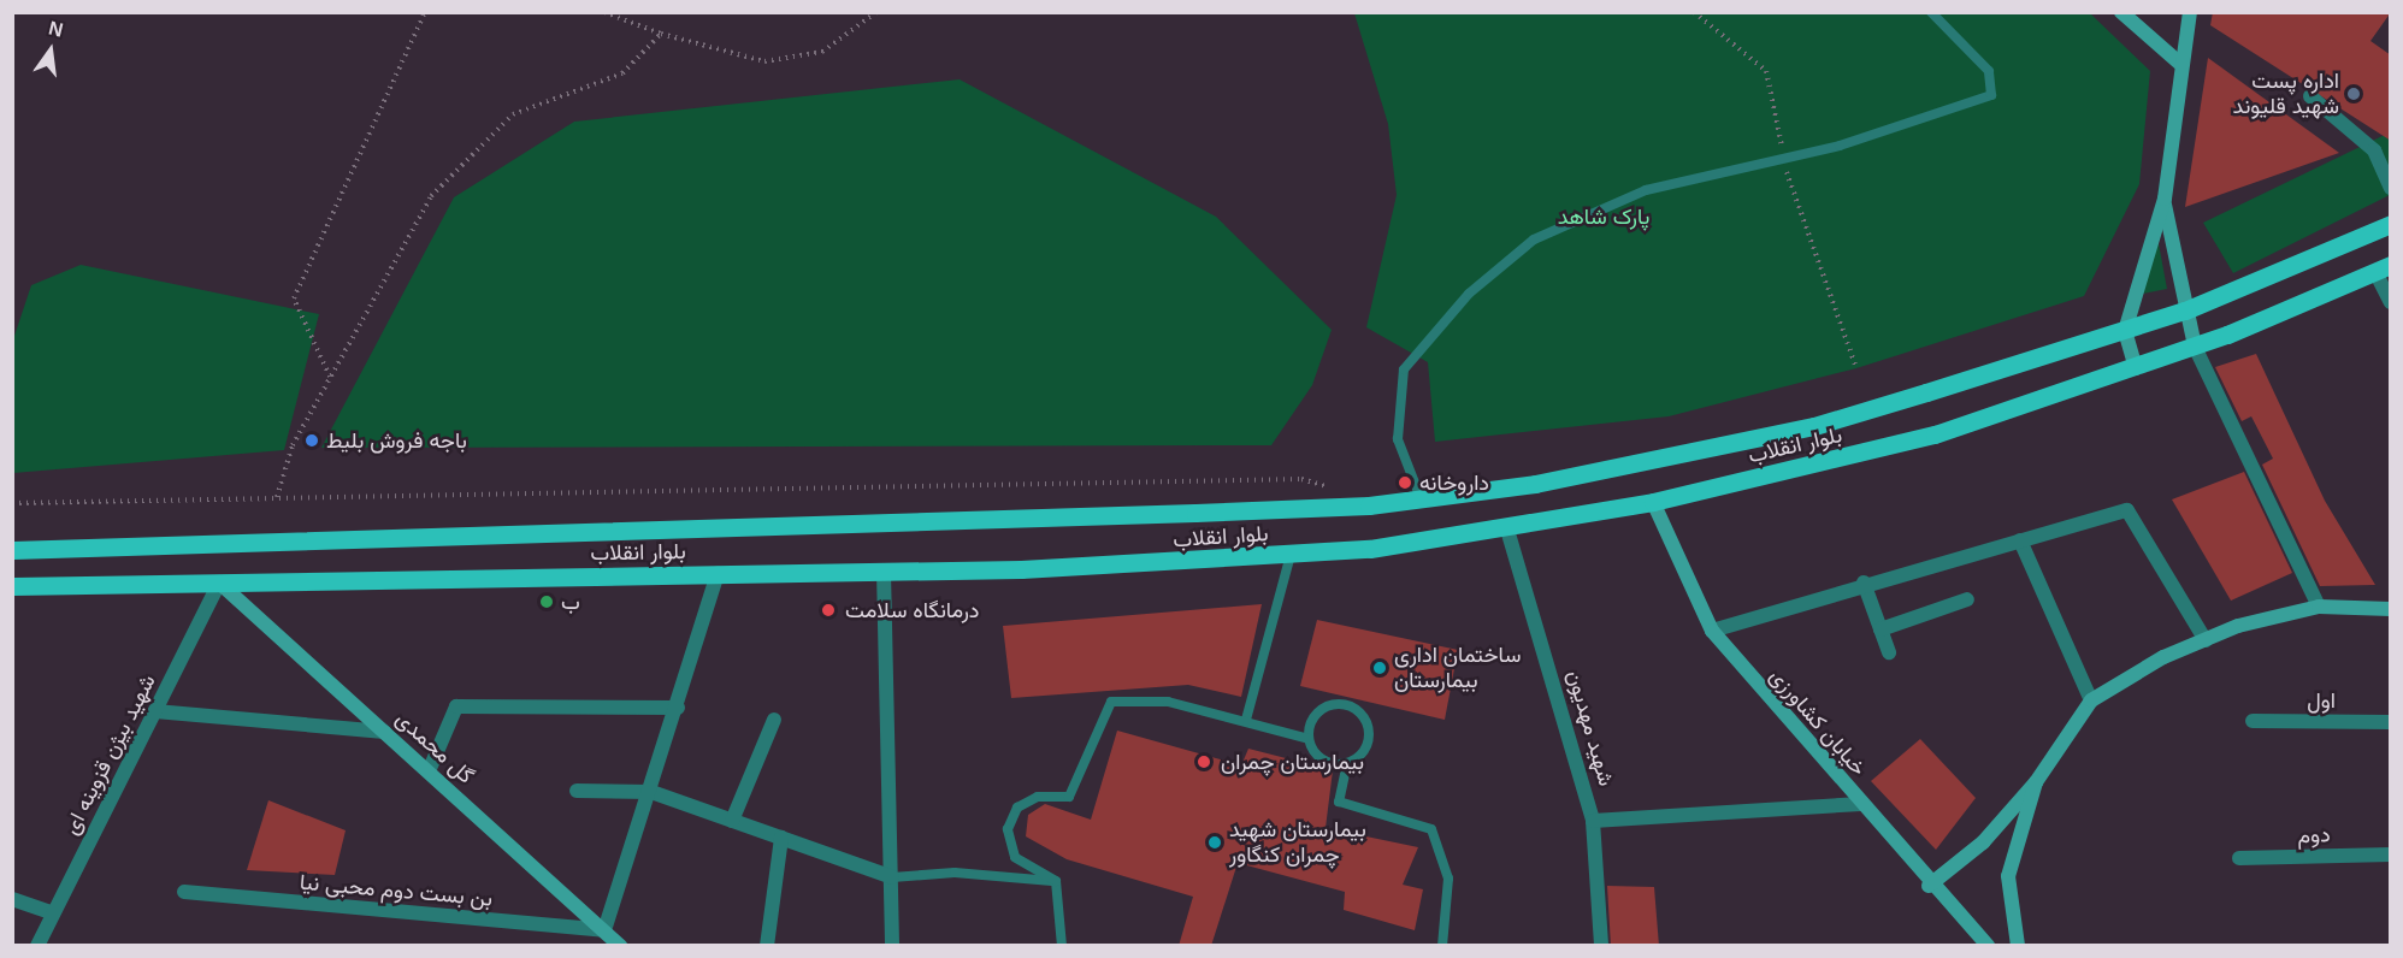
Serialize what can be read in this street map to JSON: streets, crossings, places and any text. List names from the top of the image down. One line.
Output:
{"streets":{"main road":["بلوار انقلاب"],"street":["اول","خیابان کشاورزی","شهید مهدیون","گل محمدی","شهید بیژن قزوینه ای","دوم","بن بست دوم محبی نیا"]},"crossings":[["بلوار انقلاب","خیابان کشاورزی"],["بلوار انقلاب","شهید مهدیون"],["بلوار انقلاب","گل محمدی"],["بلوار انقلاب","شهید بیژن قزوینه ای"],["گل محمدی","شهید بیژن قزوینه ای"],["گل محمدی","بن بست دوم محبی نیا"]],"parks":["پارک شاهد"],"places":["اداره پست شهید قلیوند","باجه فروش بلیط","داروخانه","ب","درمانگاه سلامت","ساختمان اداری بیمارستان","بیمارستان چمران","بیمارستان شهید چمران کنگاور"],"north":"top"}
